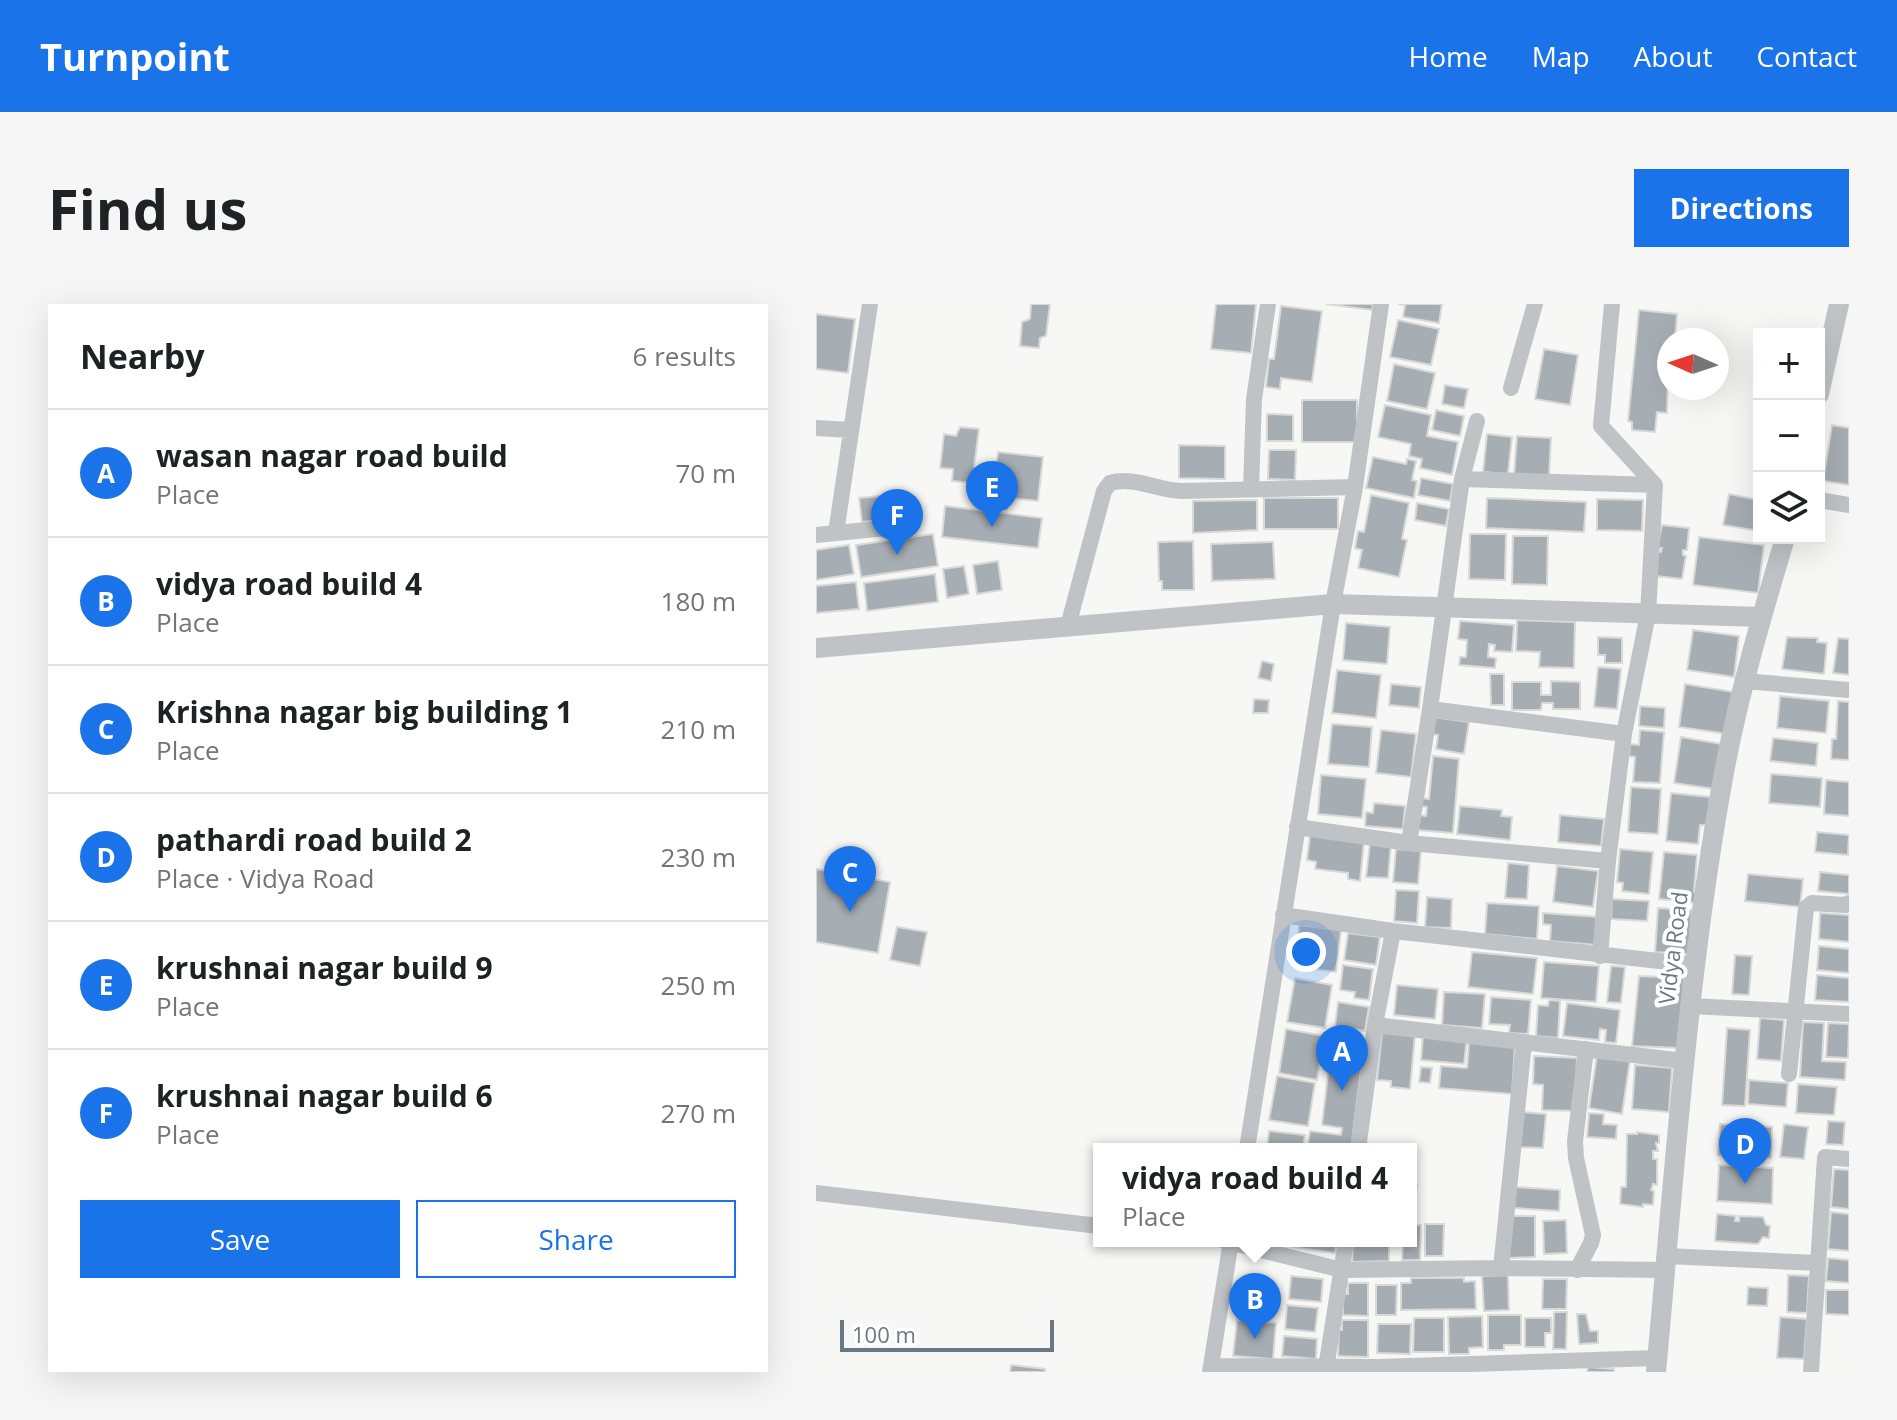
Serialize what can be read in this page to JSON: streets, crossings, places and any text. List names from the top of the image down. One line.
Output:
{"streets":{"street":["Vidya Road"]},"scale_bar":"100 m","north":"left","page":{"header":"Turnpoint","nav":["Home","Map","About","Contact"],"buttons":["Directions",["Save","Share"]],"title":"Find us","heading":["Nearby","6 results"],"map_buttons":["+","−"],"list":[{"mark":"A","name":"wasan nagar road build","note":"Place","value":"70 m"},{"mark":"B","name":"vidya road build 4","note":"Place","value":"180 m"},{"mark":"C","name":"Krishna nagar big building 1","note":"Place","value":"210 m"},{"mark":"D","name":"pathardi road build 2","note":"Place · Vidya Road","value":"230 m"},{"mark":"E","name":"krushnai nagar build 9","note":"Place","value":"250 m"},{"mark":"F","name":"krushnai nagar build 6","note":"Place","value":"270 m"}],"pins":["E","F","C","A","D","B"],"popup":["vidya road build 4","Place"],"scale":"100 m"}}
